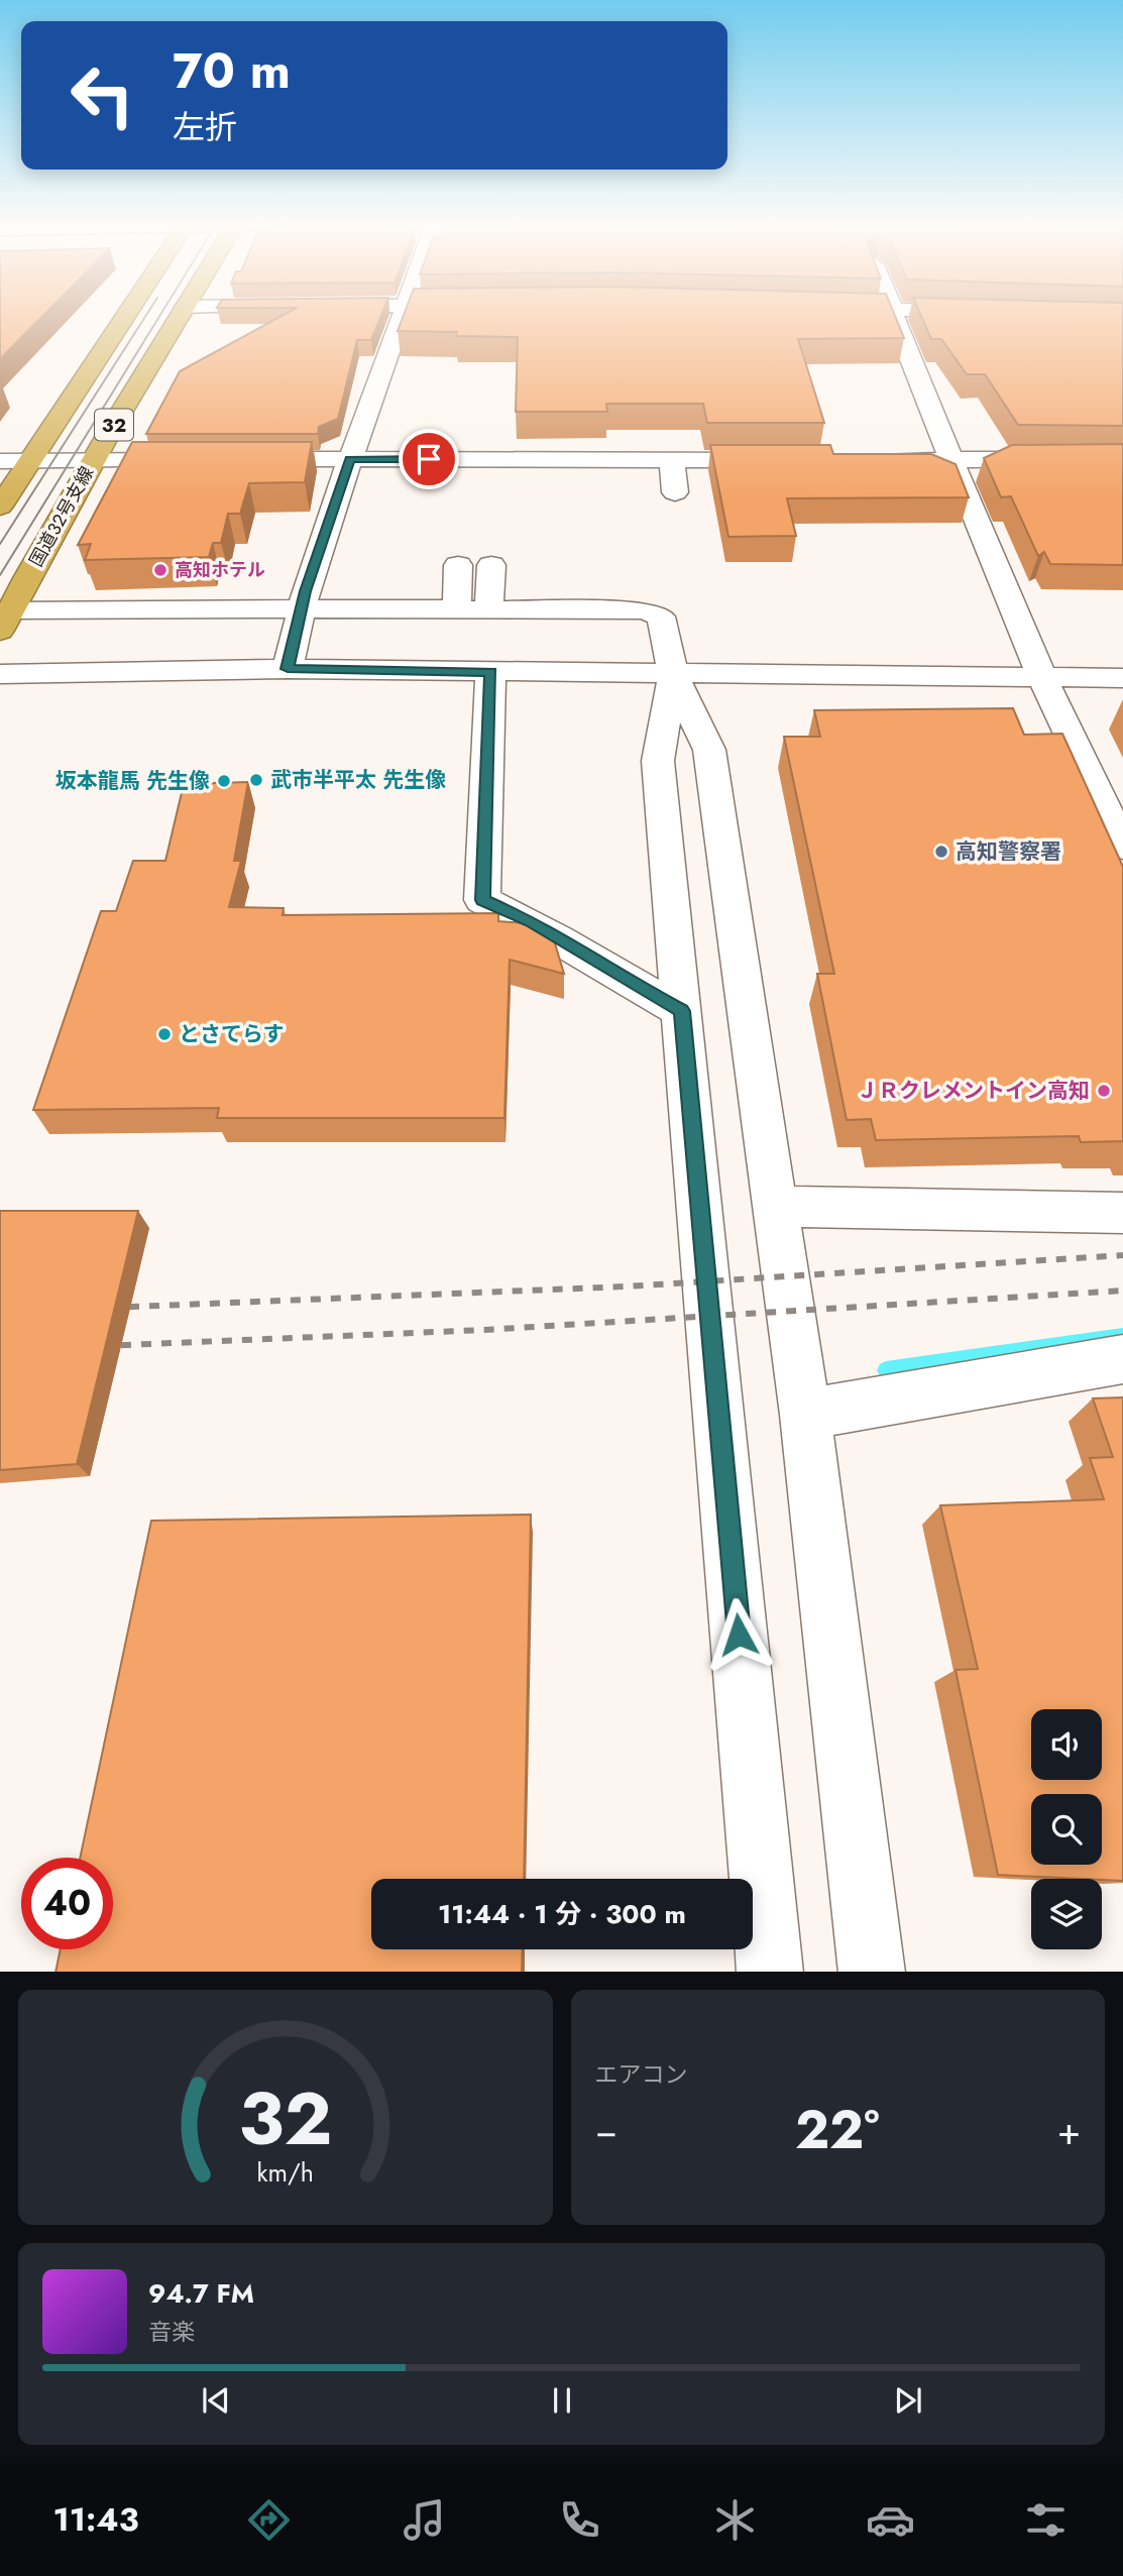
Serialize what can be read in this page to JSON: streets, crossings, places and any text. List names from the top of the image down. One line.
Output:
{"streets":{"highway":["32","国道32号支線"]},"places":["高知ホテル","武市半平太 先生像","坂本龍馬 先生像","高知警察署","とさてらす","ＪＲクレメントイン高知"],"page":{"turn":["70 m","左折"],"limit":"40","trip":"11:44 · 1 分 · 300 m","tile":"エアコン","heat":["−","22°","+"],"song":["94.7 FM","音楽"],"tabs":"11:43","gauge":["32","km/h"]}}
